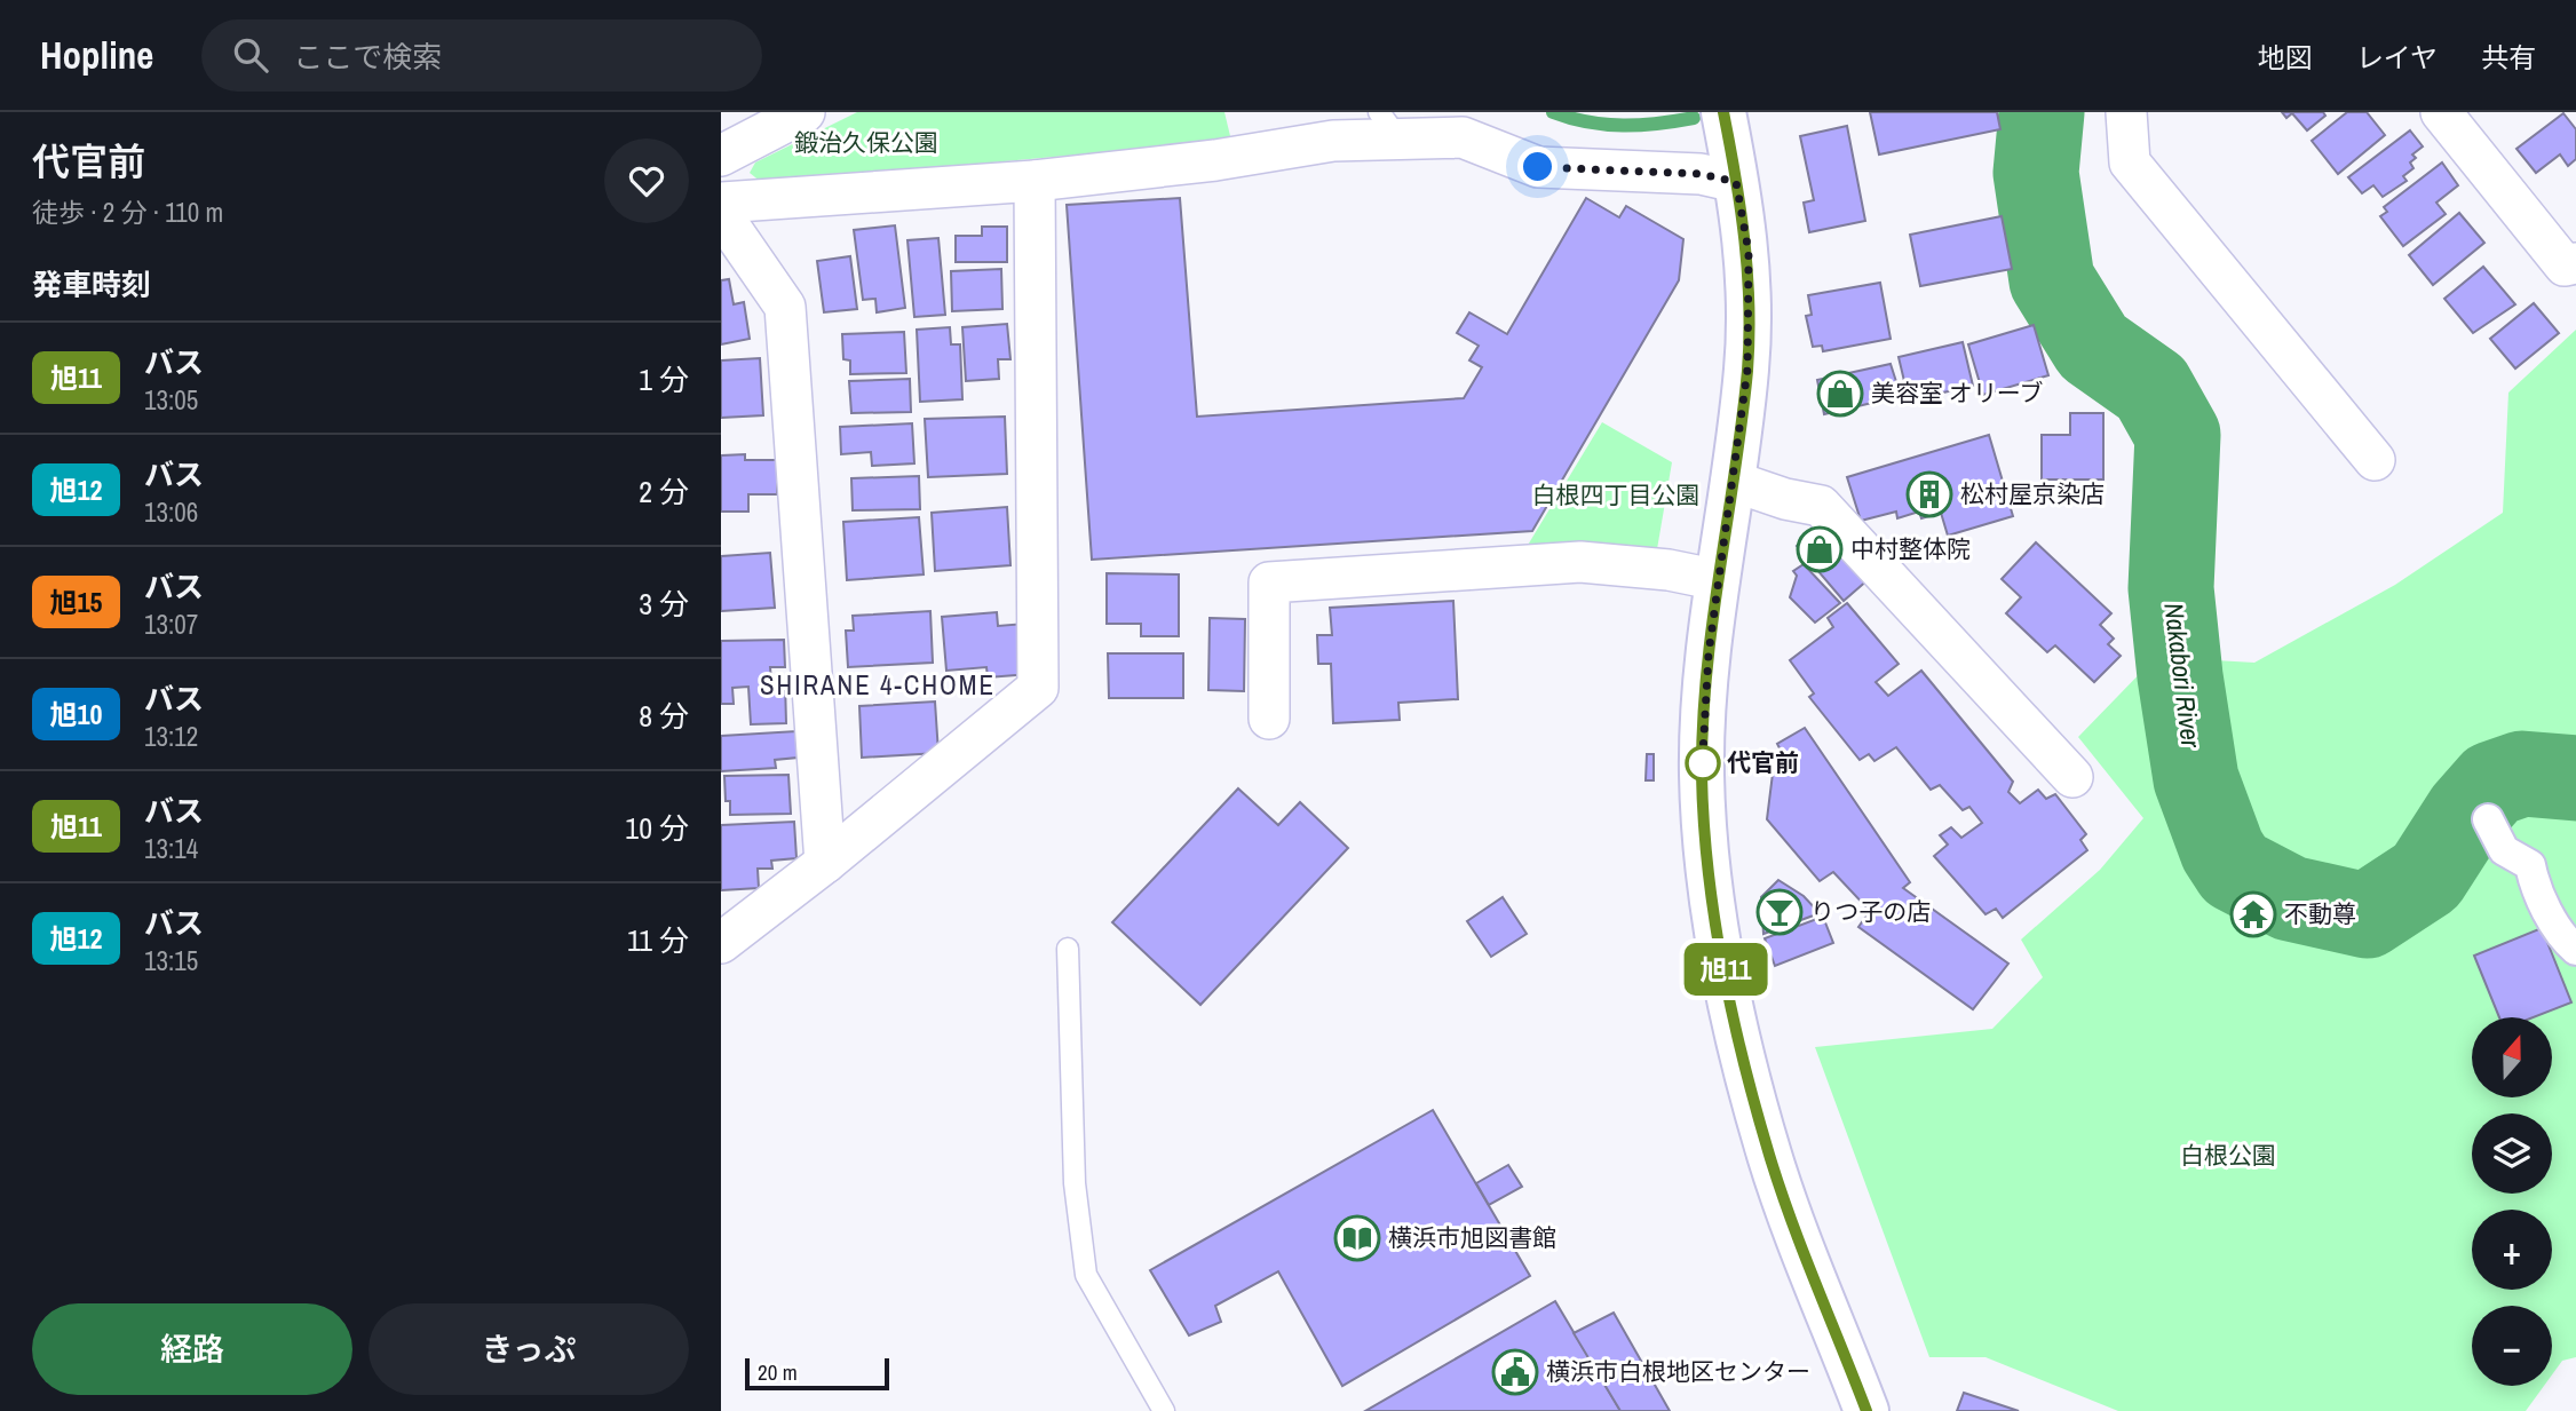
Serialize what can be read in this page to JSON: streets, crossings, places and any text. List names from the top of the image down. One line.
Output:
{"districts":["SHIRANE 4-CHOME"],"water":["Nakabori River"],"parks":["鍛治久保公園","白根四丁目公園","白根公園"],"places":{"shop":["美容室 オリーブ","中村整体院"],"building":["松村屋京染店"],"other":["代官前"],"bar":["りつ子の店"],"temple":["不動尊"],"library":["横浜市旭図書館"],"public building":["横浜市白根地区センター"]},"lines":["bus line 旭11"],"scale_bar":"20 m","north":"top","page":{"header":"Hopline","search":"ここで検索","nav":["地図","レイヤ","共有"],"heading":[["代官前","徒歩 · 2 分 · 110 m"],"発車時刻"],"on_map":"旭11","list":[{"mark":"旭11","name":"バス","note":"13:05","value":"1 分"},{"mark":"旭12","name":"バス","note":"13:06","value":"2 分"},{"mark":"旭15","name":"バス","note":"13:07","value":"3 分"},{"mark":"旭10","name":"バス","note":"13:12","value":"8 分"},{"mark":"旭11","name":"バス","note":"13:14","value":"10 分"},{"mark":"旭12","name":"バス","note":"13:15","value":"11 分"}],"map_buttons":["+","−"],"buttons":["経路","きっぷ"],"scale":"20 m"}}
